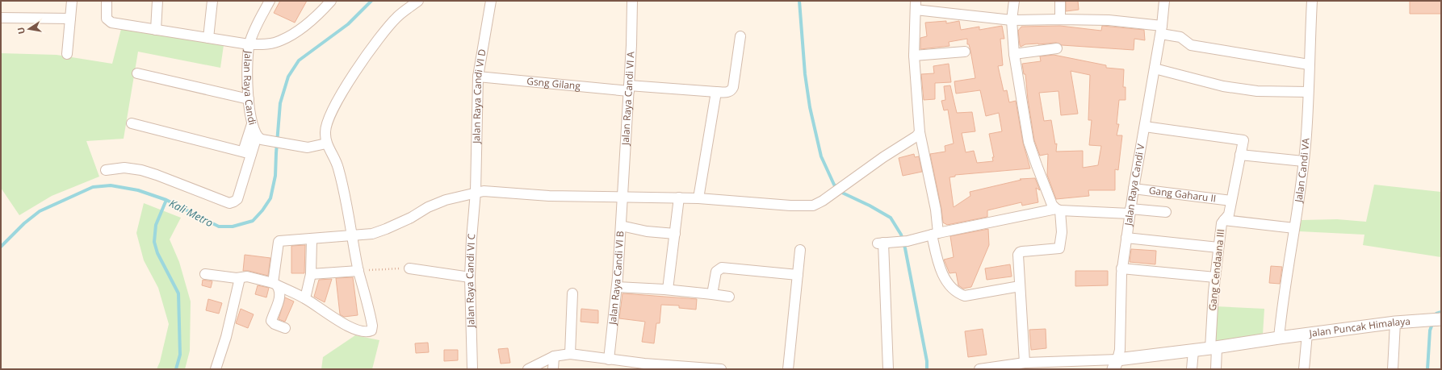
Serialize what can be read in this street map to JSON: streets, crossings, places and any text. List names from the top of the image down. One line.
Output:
{"streets":{"street":["Gsng Gilang","Jalan Raya Candi","Jalan Raya Candi VI D","Jalan Raya Candi VI A","Jalan Candi VA","Jalan Raya Candi V","Gang Gaharu II","Gang Cendaana III","Jalan Raya Candi VI B","Jalan Raya Candi VI C","Jalan Puncak Himalaya"]},"crossings":[["Gsng Gilang","Jalan Raya Candi VI D"],["Gsng Gilang","Jalan Raya Candi VI A"],["Jalan Raya Candi VI D","Jalan Raya Candi VI C"],["Jalan Raya Candi VI A","Jalan Raya Candi VI B"],["Jalan Candi VA","Jalan Puncak Himalaya"],["Jalan Raya Candi V","Gang Gaharu II"],["Jalan Raya Candi V","Gang Cendaana III"],["Jalan Raya Candi V","Jalan Puncak Himalaya"],["Gang Gaharu II","Gang Cendaana III"],["Gang Cendaana III","Jalan Puncak Himalaya"]],"water":["Kali Metro"],"north":"left"}
